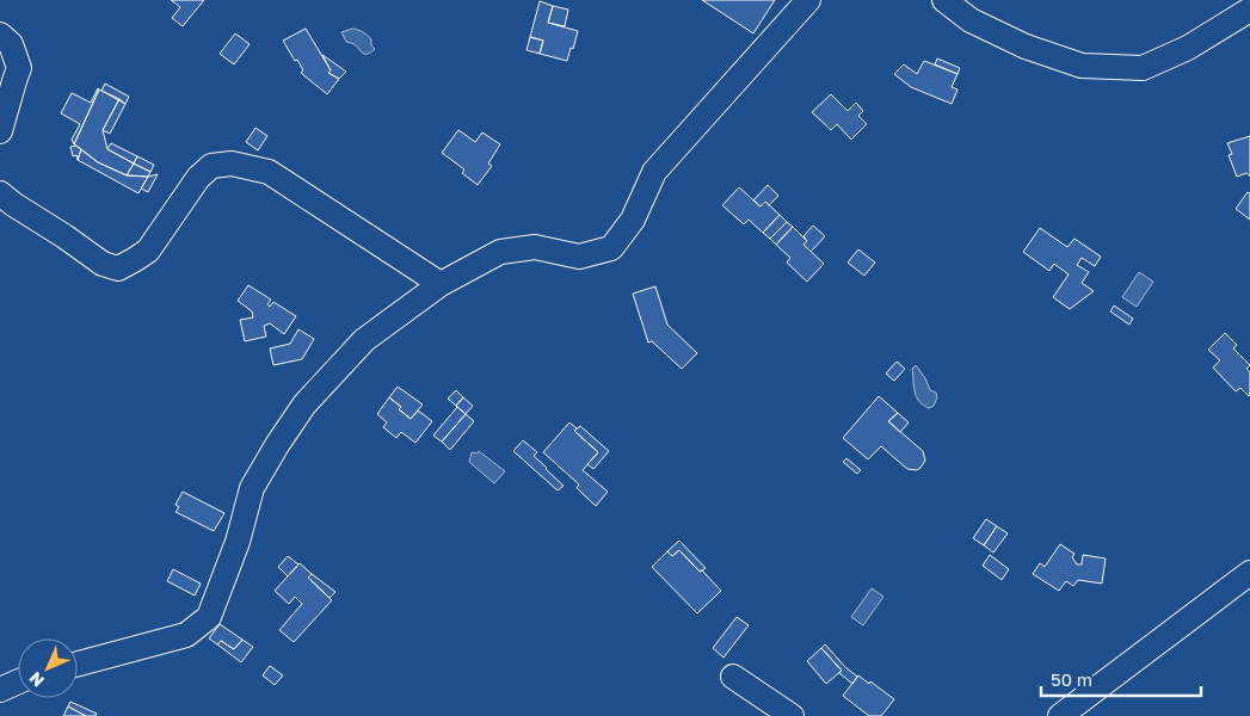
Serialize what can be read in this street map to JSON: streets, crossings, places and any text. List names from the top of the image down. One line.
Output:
{"scale_bar":"50 m","north":"bottom left"}
